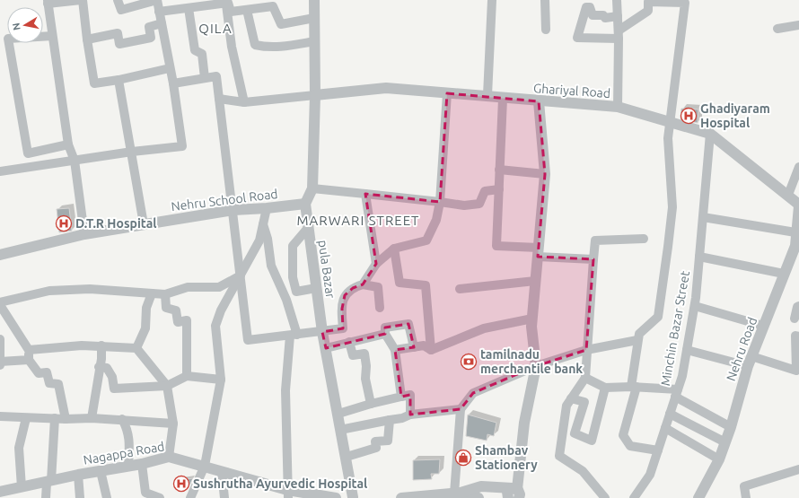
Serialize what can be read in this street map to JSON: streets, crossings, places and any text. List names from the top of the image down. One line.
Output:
{"streets":{"street":["Ghariyal Road","Nehru School Road","pula Bazar","Minchin Bazar Street","Nehru Road","Nagappa Road"]},"crossings":[["Ghariyal Road","Minchin Bazar Street"],["Ghariyal Road","Nehru Road"],["Nehru School Road","pula Bazar"]],"districts":["QILA","MARWARI STREET"],"places":{"hospital":["Ghadiyaram Hospital","D.T.R Hospital","Sushrutha Ayurvedic Hospital"],"bank":["tamilnadu merchantile bank"],"shop":["Shambav Stationery"]},"north":"left"}
